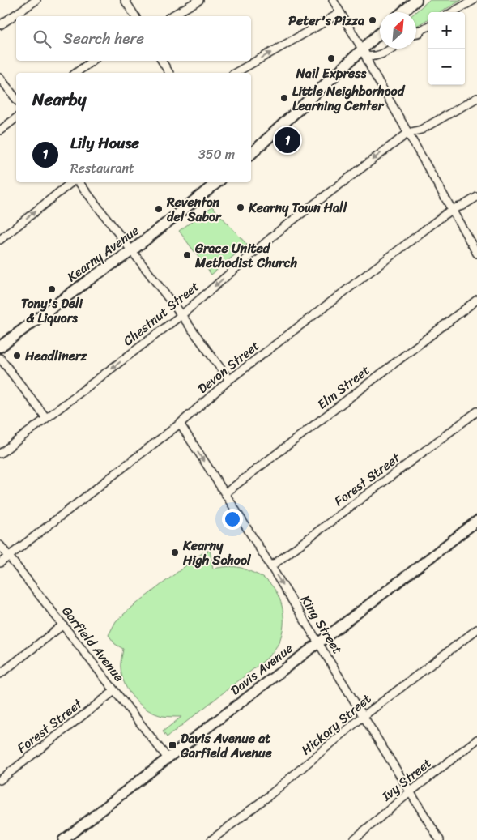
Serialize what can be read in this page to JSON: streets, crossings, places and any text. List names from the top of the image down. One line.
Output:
{"streets":{"main road":["Kearny Avenue"],"street":["Chestnut Street","Devon Street","Elm Street","Forest Street","King Street","Garfield Avenue","Davis Avenue","Hickory Street","Ivy Street"]},"crossings":[["Devon Street","King Street"],["Devon Street","Garfield Avenue"],["Elm Street","King Street"],["Forest Street","King Street"],["Forest Street","Garfield Avenue"],["King Street","Davis Avenue"],["King Street","Hickory Street"],["King Street","Ivy Street"],["Garfield Avenue","Davis Avenue"]],"one_way":["Chestnut Street","King Street"],"places":{"other":["Peter's Pizza","Nail Express","Little Neighborhood Learning Center","Kearny Town Hall","Reventon del Sabor","Grace United Methodist Church","Tony's Deli & Liquors","Headlinerz","Kearny High School"],"transit":["Davis Avenue at Garfield Avenue"]},"north":"top right","page":{"map_buttons":["+","−"],"search":"Search here","heading":"Nearby","pins":"1","list":[{"mark":"1","name":"Lily House","note":"Restaurant","value":"350 m"}]}}
